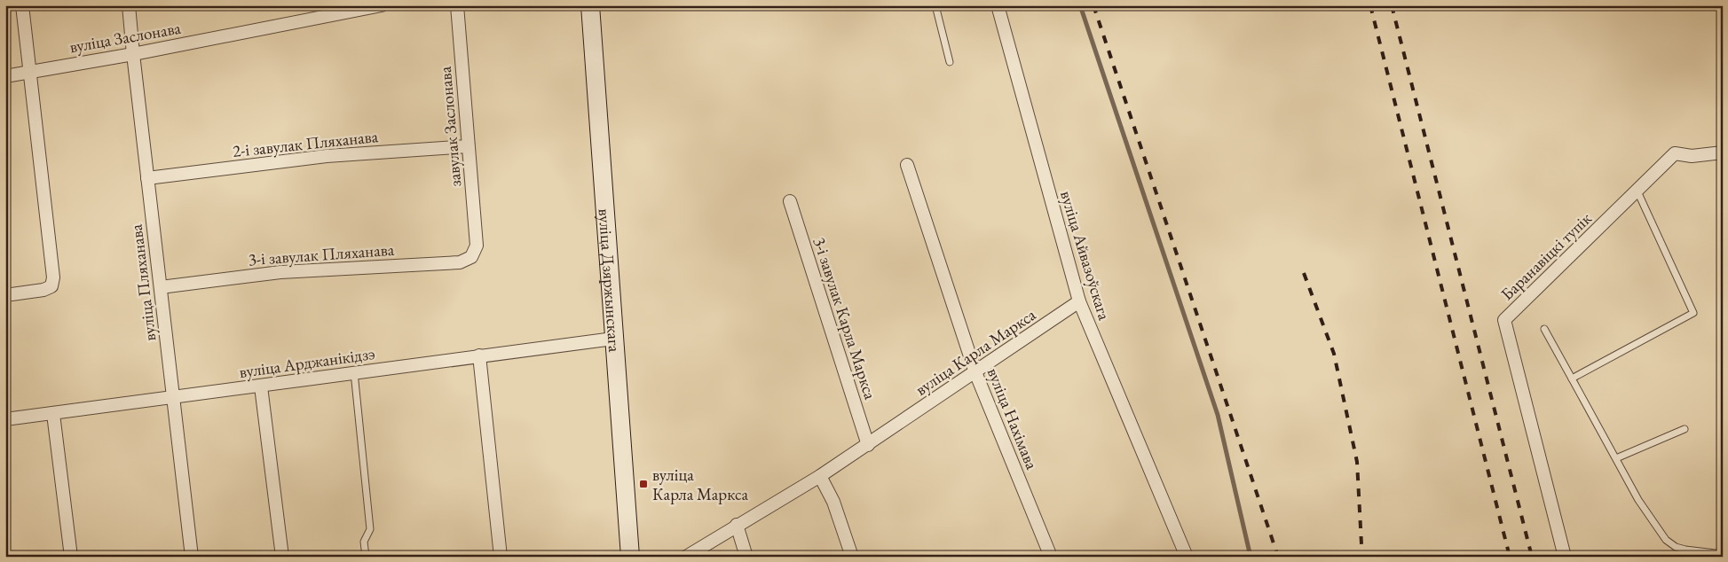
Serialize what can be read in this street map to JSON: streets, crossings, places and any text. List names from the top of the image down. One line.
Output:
{"streets":{"street":["вуліца Заслонава","завулак Заслонава","2-і завулак Пляханава","3-і завулак Пляханава","вуліца Айвазоўскага","Баранавіцкі тупік","вуліца Дзяржынскага","вуліца Пляханава","3-і завулак Карла Маркса","вуліца Карла Маркса","вуліца Арджанікідзэ","вуліца Нахімава"]},"crossings":[["вуліца Заслонава","вуліца Пляханава"],["завулак Заслонава","2-і завулак Пляханава"],["завулак Заслонава","3-і завулак Пляханава"],["2-і завулак Пляханава","вуліца Пляханава"],["3-і завулак Пляханава","вуліца Пляханава"],["вуліца Айвазоўскага","вуліца Карла Маркса"],["вуліца Дзяржынскага","вуліца Арджанікідзэ"],["вуліца Пляханава","вуліца Арджанікідзэ"],["3-і завулак Карла Маркса","вуліца Карла Маркса"],["вуліца Карла Маркса","вуліца Нахімава"]],"places":{"transit":["вуліца Карла Маркса"]}}
